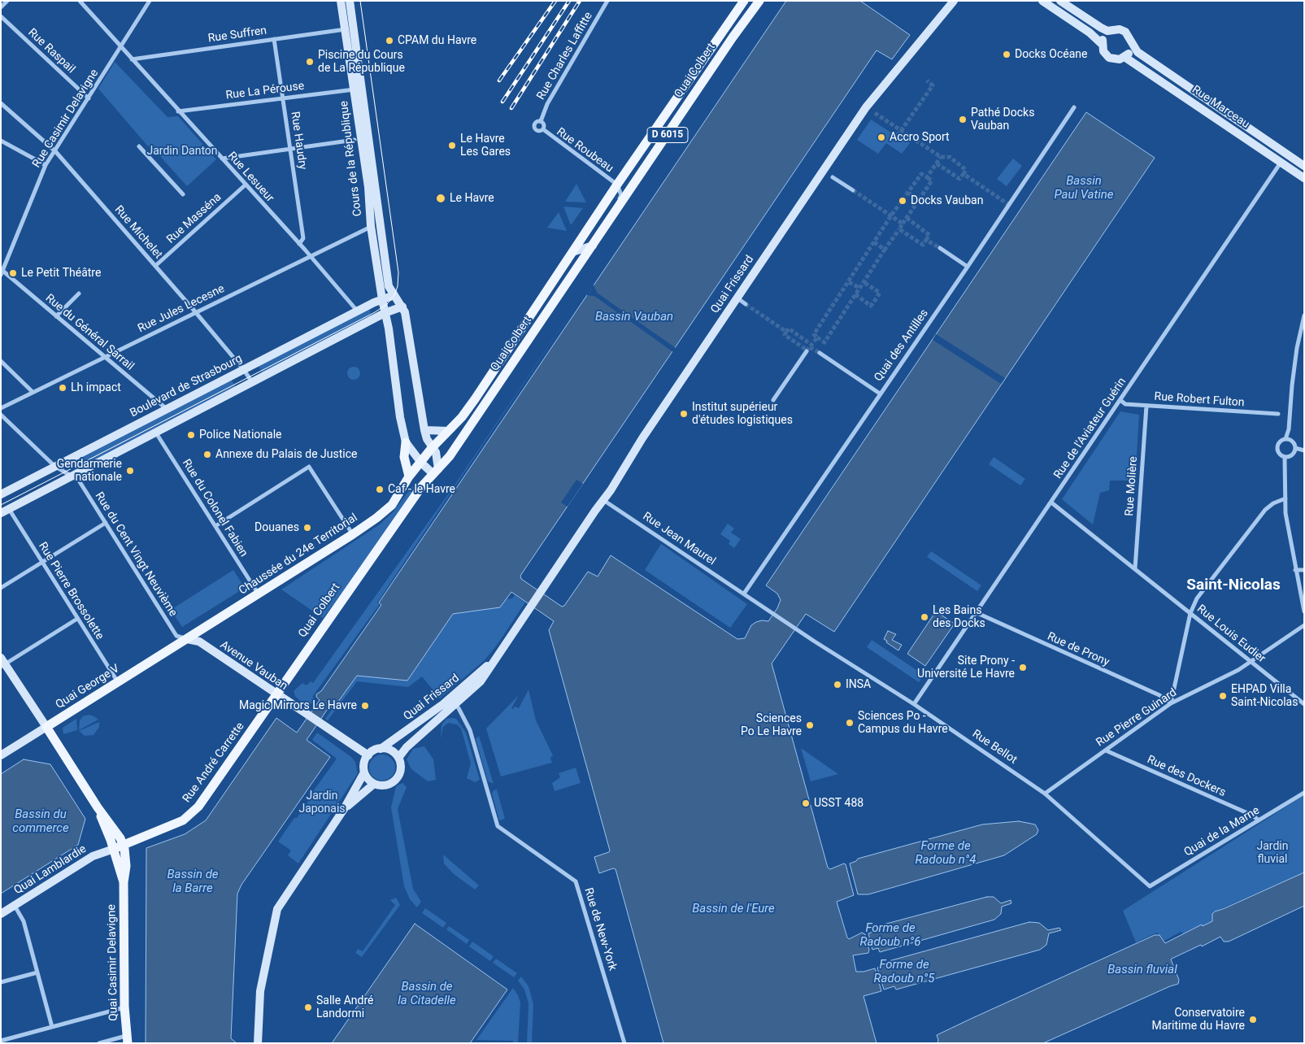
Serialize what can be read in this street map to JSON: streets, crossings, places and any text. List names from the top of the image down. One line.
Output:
{"streets":{"main road":["Quai Colbert","D 6015","Chaussée du 24e Territorial","Quai George V","Rue André Carrette","Quai Casimir Delavigne"],"street":["Rue Suffren","Rue Raspail","Rue Charles Laffitte","Rue La Pérouse","Rue Marceau","Rue Casimir Delavigne","Rue Haudry","Rue Roubeau","Cours de la République","Rue Lesueur","Rue Masséna","Rue Michelet","Quai Frissard","Rue Jules Lecesne","Rue du Général Sarrail","Quai des Antilles","Boulevard de Strasbourg","Rue Robert Fulton","Rue de l'Aviateur Guérin","Rue Molière","Rue du Colonel Fabien","Rue Jean Maurel","Rue du Cent Vingt Neuvième","Rue Pierre Brossolette","Rue Louis Eudier","Rue de Prony","Avenue Vauban","Rue Pierre Guinard","Rue Bellot","Rue des Dockers","Quai de la Marne","Quai Lamblardie","Rue de New-York"]},"crossings":[["Rue Suffren","Rue Haudry"],["Rue Suffren","Cours de la République"],["Rue Suffren","Rue Lesueur"],["Rue Raspail","Rue Casimir Delavigne"],["Rue Charles Laffitte","Rue Roubeau"],["Quai Colbert","Rue Roubeau"],["Quai Colbert","Chaussée du 24e Territorial"],["Quai Colbert","Avenue Vauban"],["Quai Colbert","Rue André Carrette"],["Rue La Pérouse","Rue Haudry"],["Rue La Pérouse","Cours de la République"],["Rue La Pérouse","Rue Lesueur"],["Rue Marceau","Rue de l'Aviateur Guérin"],["Rue Casimir Delavigne","Rue Lesueur"],["Rue Casimir Delavigne","Rue Michelet"],["Rue Casimir Delavigne","Rue du Général Sarrail"],["Rue Haudry","Rue Lesueur"],["Cours de la République","Rue Jules Lecesne"],["Cours de la République","Boulevard de Strasbourg"],["Rue Lesueur","Rue Masséna"],["Rue Lesueur","Rue Jules Lecesne"],["Rue Lesueur","Boulevard de Strasbourg"],["Rue Masséna","Rue Michelet"],["Rue Michelet","Rue Jules Lecesne"],["Rue Michelet","Boulevard de Strasbourg"],["Quai Frissard","Rue Jean Maurel"],["Quai Frissard","Avenue Vauban"],["Quai Frissard","Rue de New-York"],["Rue Jules Lecesne","Rue du Général Sarrail"],["Rue du Général Sarrail","Boulevard de Strasbourg"],["Quai des Antilles","Rue Jean Maurel"],["Boulevard de Strasbourg","Rue du Cent Vingt Neuvième"],["Rue Robert Fulton","Rue de l'Aviateur Guérin"],["Rue Robert Fulton","Rue Molière"],["Rue de l'Aviateur Guérin","Rue Louis Eudier"],["Rue de l'Aviateur Guérin","Rue de Prony"],["Rue de l'Aviateur Guérin","Rue Bellot"],["Rue Molière","Rue Louis Eudier"],["Rue du Colonel Fabien","Chaussée du 24e Territorial"],["Rue Jean Maurel","Rue Bellot"],["Rue du Cent Vingt Neuvième","Chaussée du 24e Territorial"],["Rue du Cent Vingt Neuvième","Avenue Vauban"],["Rue du Cent Vingt Neuvième","Quai George V"],["Chaussée du 24e Territorial","Avenue Vauban"],["Chaussée du 24e Territorial","Quai George V"],["Rue Pierre Brossolette","Quai George V"],["Rue Louis Eudier","Rue Pierre Guinard"],["Rue de Prony","Rue Pierre Guinard"],["Avenue Vauban","Quai George V"],["Avenue Vauban","Rue André Carrette"],["Rue Pierre Guinard","Rue Bellot"],["Rue Pierre Guinard","Rue des Dockers"],["Rue Bellot","Quai de la Marne"],["Rue André Carrette","Quai Lamblardie"],["Rue André Carrette","Quai Casimir Delavigne"],["Rue des Dockers","Quai de la Marne"],["Quai Lamblardie","Quai Casimir Delavigne"]],"districts":["Saint-Nicolas"],"water":["Bassin Paul Vatine","Bassin Vauban","Bassin du commerce","Forme de Radoub n°4","Bassin de la Barre","Bassin de l'Eure","Forme de Radoub n°6","Forme de Radoub n°5","Bassin fluvial","Bassin de la Citadelle"],"parks":["Jardin Danton","Jardin Japonais","Jardin fluvial"],"places":["CPAM du Havre","Docks Océane","Piscine du Cours de La République","Pathé Docks Vauban","Accro Sport","Le Havre Les Gares","Le Havre","Docks Vauban","Le Petit Théâtre","Lh impact","Institut supérieur d'études logistiques","Police Nationale","Annexe du Palais de Justice","Gendarmerie nationale","Caf - le Havre","Douanes","Les Bains des Docks","Site Prony - Université Le Havre","INSA","EHPAD Villa Saint-Nicolas","Magic Mirrors Le Havre","Sciences Po - Campus du Havre","Sciences Po Le Havre","USST 488","Salle André Landormi","Conservatoire Maritime du Havre"]}
